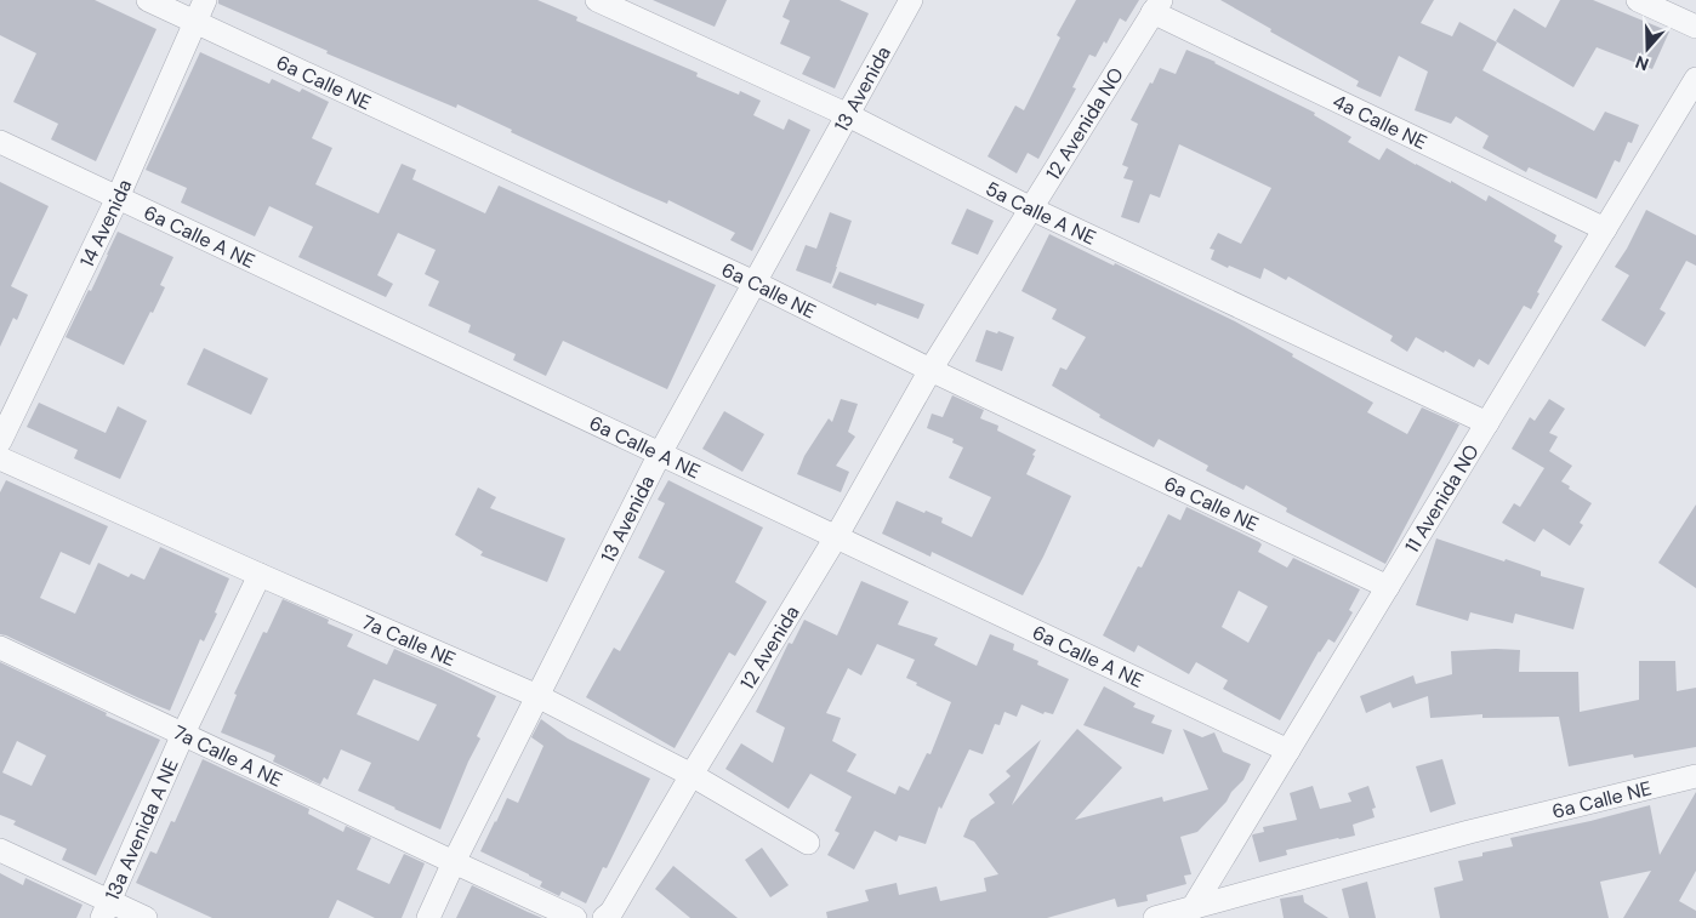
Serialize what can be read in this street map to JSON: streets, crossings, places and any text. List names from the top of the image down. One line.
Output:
{"streets":{"street":["6a Calle NE","13 Avenida","4a Calle NE","12 Avenida NO","5a Calle A NE","14 Avenida","6a Calle A NE","11 Avenida NO","7a Calle NE","12 Avenida","7a Calle A NE","13a Avenida A NE"]},"crossings":[["6a Calle NE","13 Avenida"],["6a Calle NE","12 Avenida NO"],["6a Calle NE","14 Avenida"],["6a Calle NE","11 Avenida NO"],["6a Calle NE","12 Avenida"],["13 Avenida","5a Calle A NE"],["13 Avenida","6a Calle A NE"],["13 Avenida","7a Calle NE"],["13 Avenida","7a Calle A NE"],["4a Calle NE","12 Avenida NO"],["4a Calle NE","11 Avenida NO"],["12 Avenida NO","5a Calle A NE"],["12 Avenida NO","12 Avenida"],["5a Calle A NE","11 Avenida NO"],["14 Avenida","6a Calle A NE"],["6a Calle A NE","11 Avenida NO"],["6a Calle A NE","12 Avenida"],["7a Calle NE","12 Avenida"],["7a Calle NE","13a Avenida A NE"],["7a Calle A NE","13a Avenida A NE"]],"north":"bottom"}
